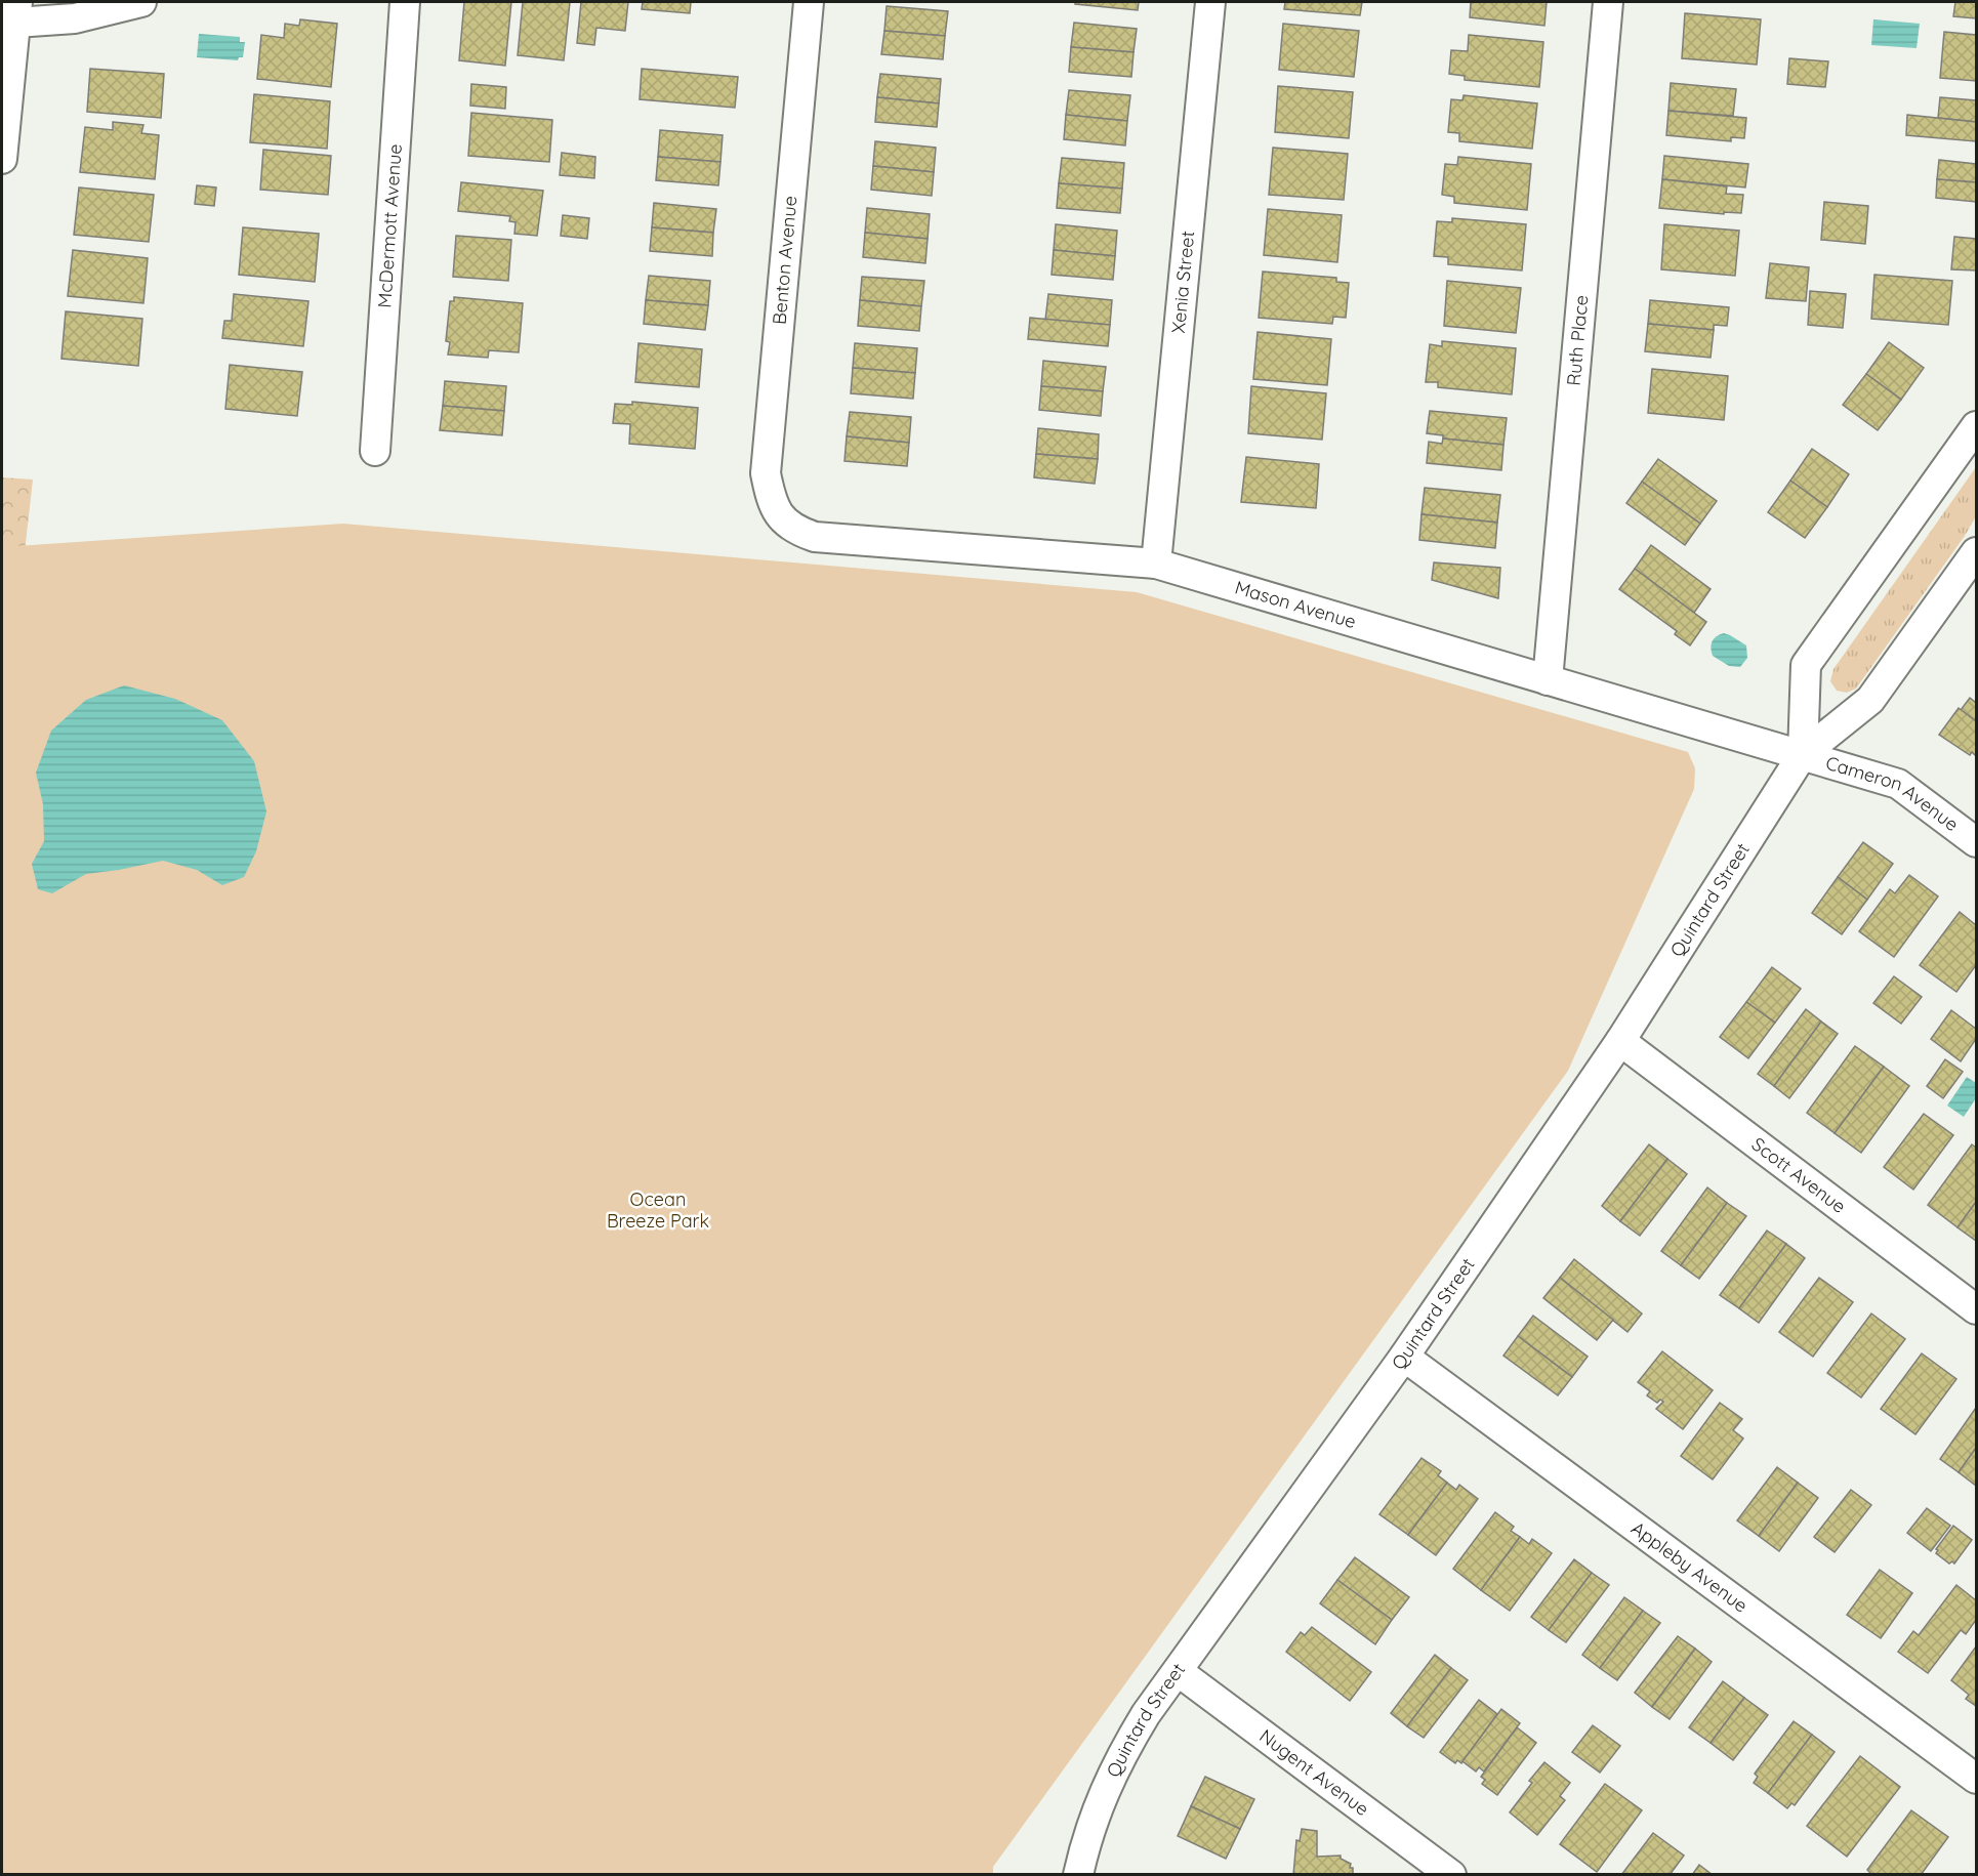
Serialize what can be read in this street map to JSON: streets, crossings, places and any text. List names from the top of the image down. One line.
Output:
{"streets":{"street":["McDermott Avenue","Benton Avenue","Xenia Street","Ruth Place","Mason Avenue","Cameron Avenue","Quintard Street","Scott Avenue","Appleby Avenue","Nugent Avenue"]},"crossings":[["Benton Avenue","Mason Avenue"],["Xenia Street","Mason Avenue"],["Ruth Place","Mason Avenue"],["Mason Avenue","Cameron Avenue"],["Mason Avenue","Quintard Street"],["Cameron Avenue","Quintard Street"],["Quintard Street","Scott Avenue"],["Quintard Street","Appleby Avenue"],["Quintard Street","Nugent Avenue"]],"parks":["Ocean Breeze Park"]}
